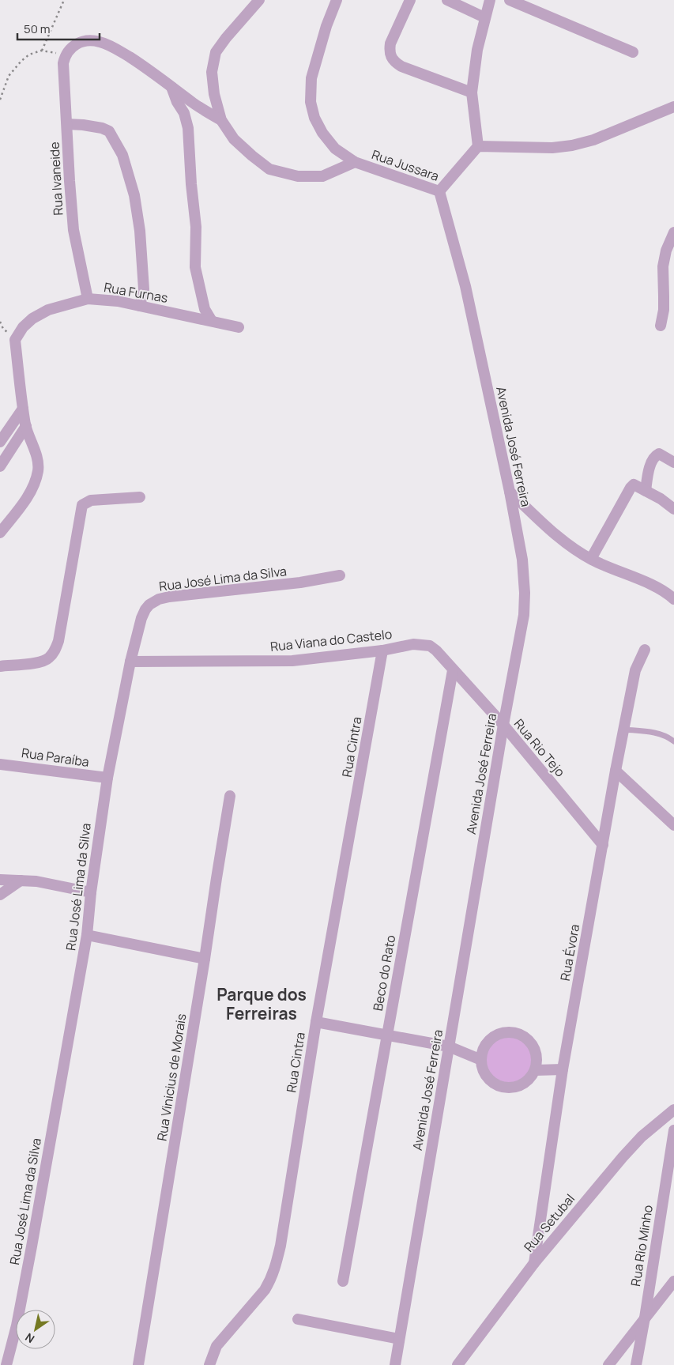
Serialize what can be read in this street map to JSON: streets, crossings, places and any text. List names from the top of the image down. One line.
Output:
{"streets":{"street":["Rua Jussara","Rua Ivaneide","Rua Furnas","Avenida José Ferreira","Rua José Lima da Silva","Rua Viana do Castelo","Rua Cintra","Rua Rio Tejo","Rua Paraíba","Rua Évora","Beco do Rato","Rua Vinicius de Morais","Rua Setubal","Rua Rio Minho"]},"crossings":[["Rua Jussara","Avenida José Ferreira"],["Rua Ivaneide","Rua Furnas"],["Avenida José Ferreira","Rua Rio Tejo"],["Rua José Lima da Silva","Rua Viana do Castelo"],["Rua José Lima da Silva","Rua Paraíba"],["Rua Viana do Castelo","Rua Cintra"],["Rua Viana do Castelo","Rua Rio Tejo"],["Rua Viana do Castelo","Beco do Rato"],["Rua Rio Tejo","Rua Évora"],["Rua Rio Tejo","Beco do Rato"],["Rua Évora","Rua Setubal"]],"districts":["Parque dos Ferreiras"],"scale_bar":"50 m","north":"bottom left"}
